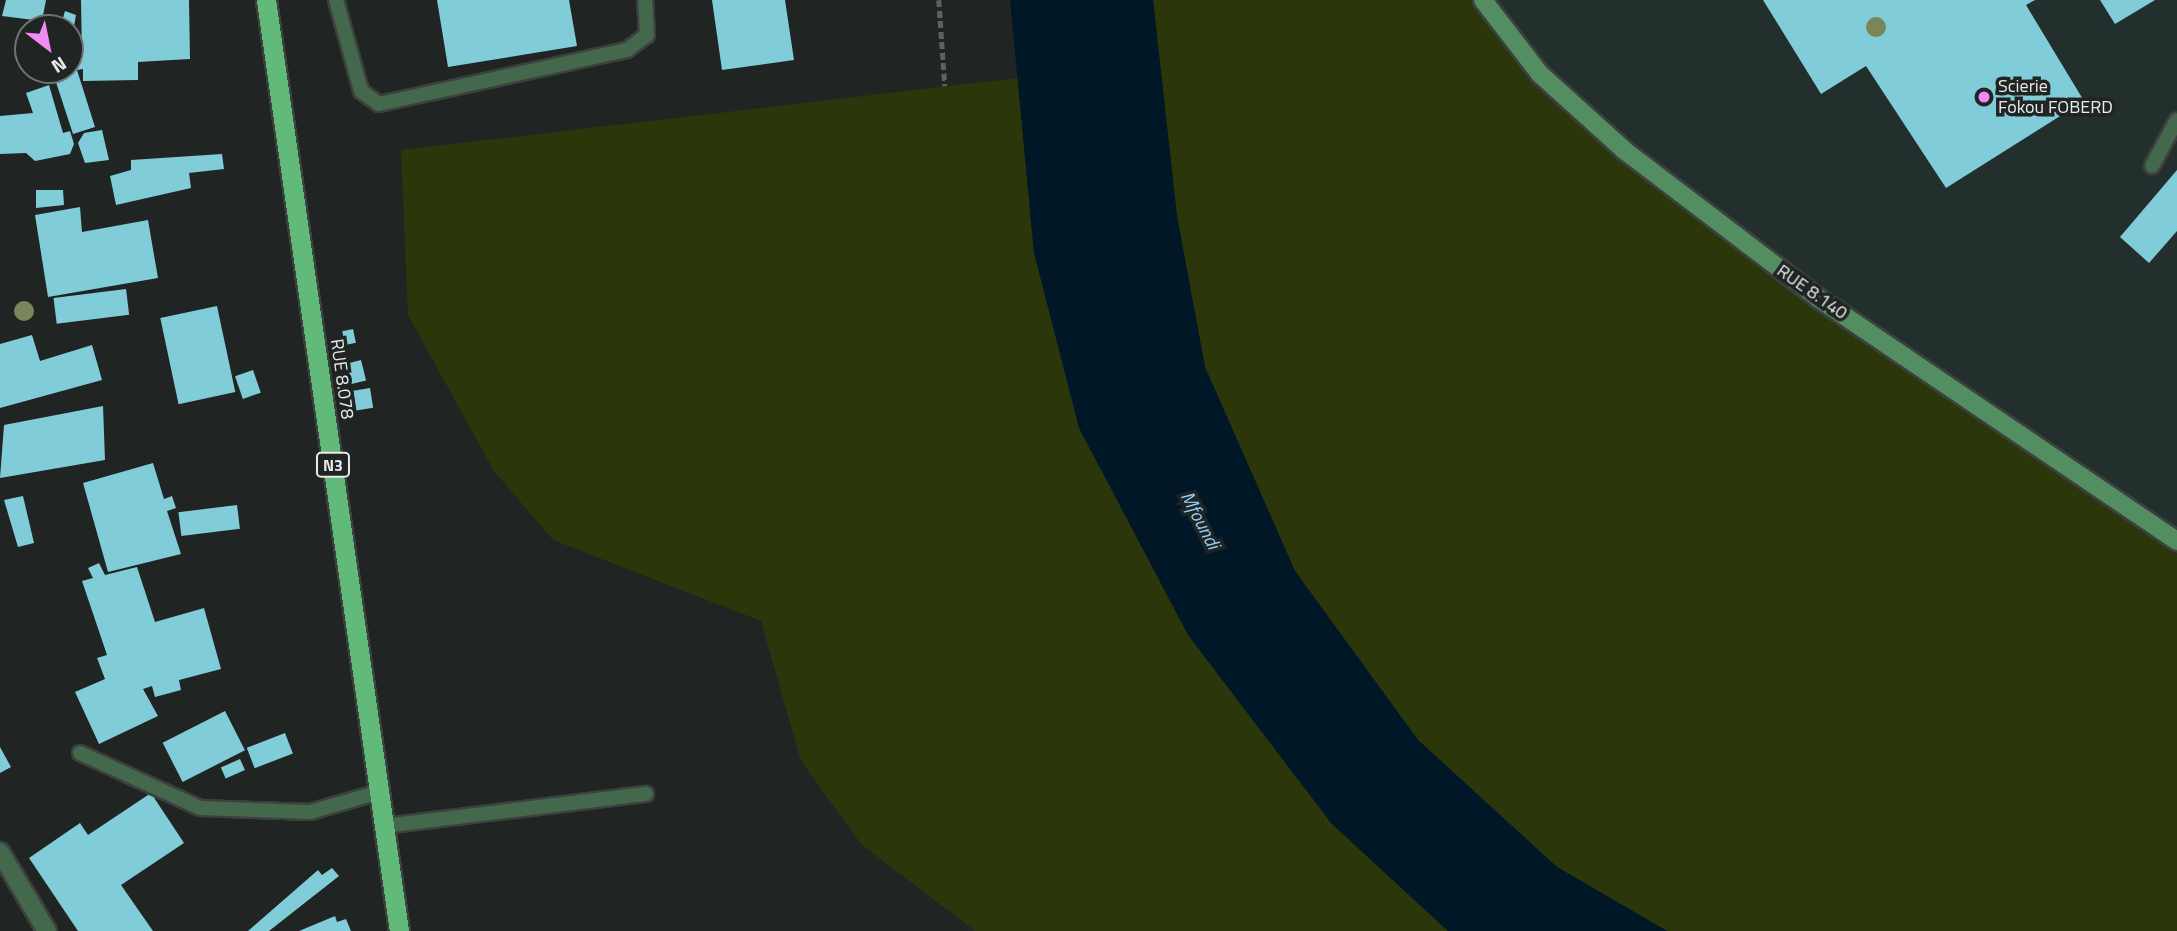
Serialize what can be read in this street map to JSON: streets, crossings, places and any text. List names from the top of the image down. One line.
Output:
{"streets":{"highway":["RUE 8.078","N3"],"main road":["RUE 8.140"]},"water":["Mfoundi"],"places":["Scierie Fokou FOBERD"],"north":"bottom right"}
